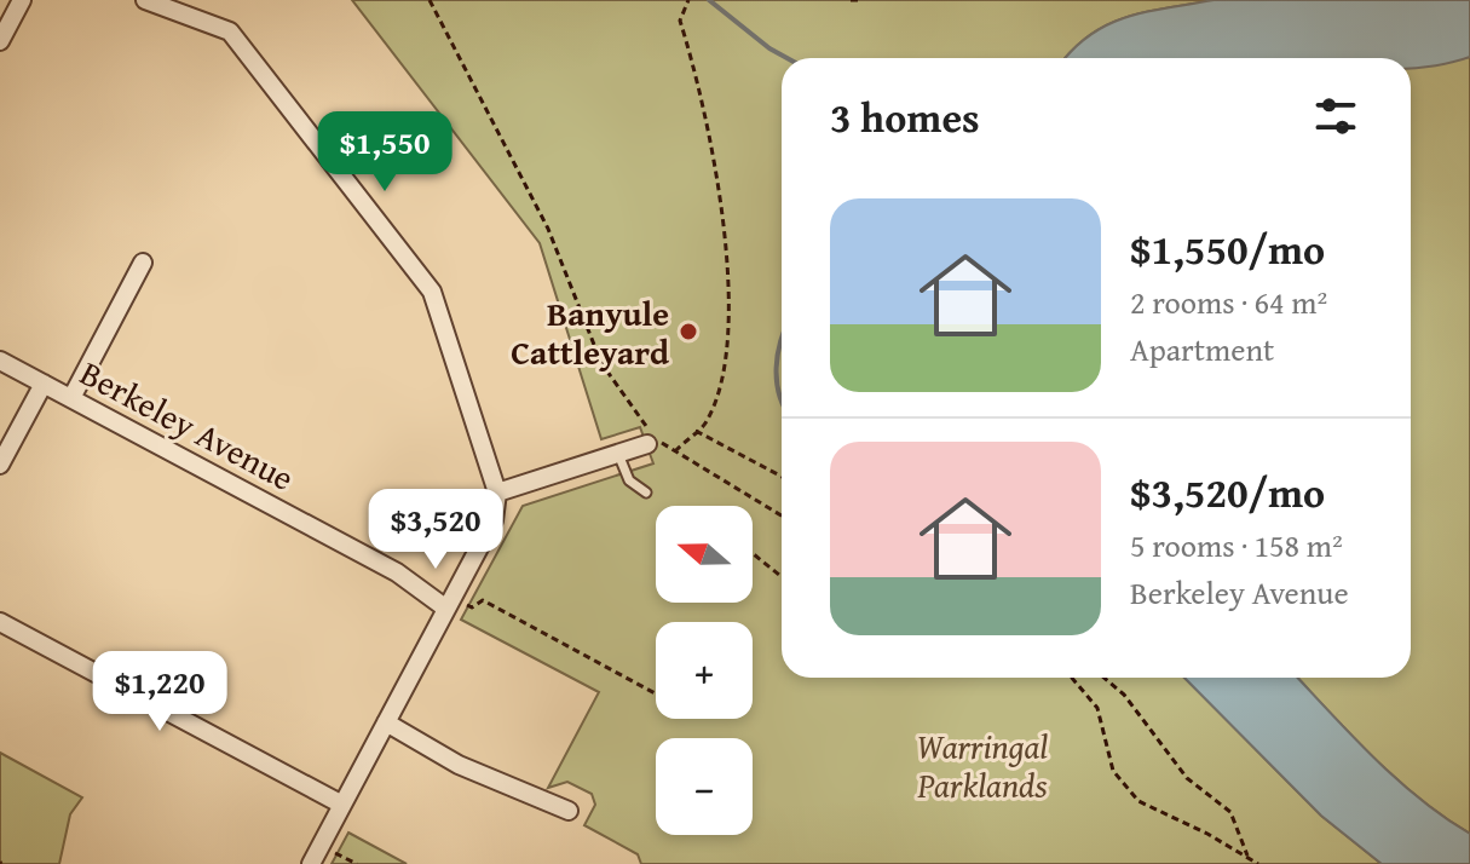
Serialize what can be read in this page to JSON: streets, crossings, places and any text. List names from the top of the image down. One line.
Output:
{"streets":{"street":["Berkeley Avenue"]},"parks":["Warringal Parklands"],"places":["Banyule Cattleyard"],"north":"left","page":{"heading":"3 homes","price":["$1,550","$3,520","$1,220"],"list":[{"name":"$1,550/mo","note":"2 rooms · 64 m² · Apartment"},{"name":"$3,520/mo","note":"5 rooms · 158 m² · Berkeley Avenue"}],"map_buttons":["+","−"]}}
